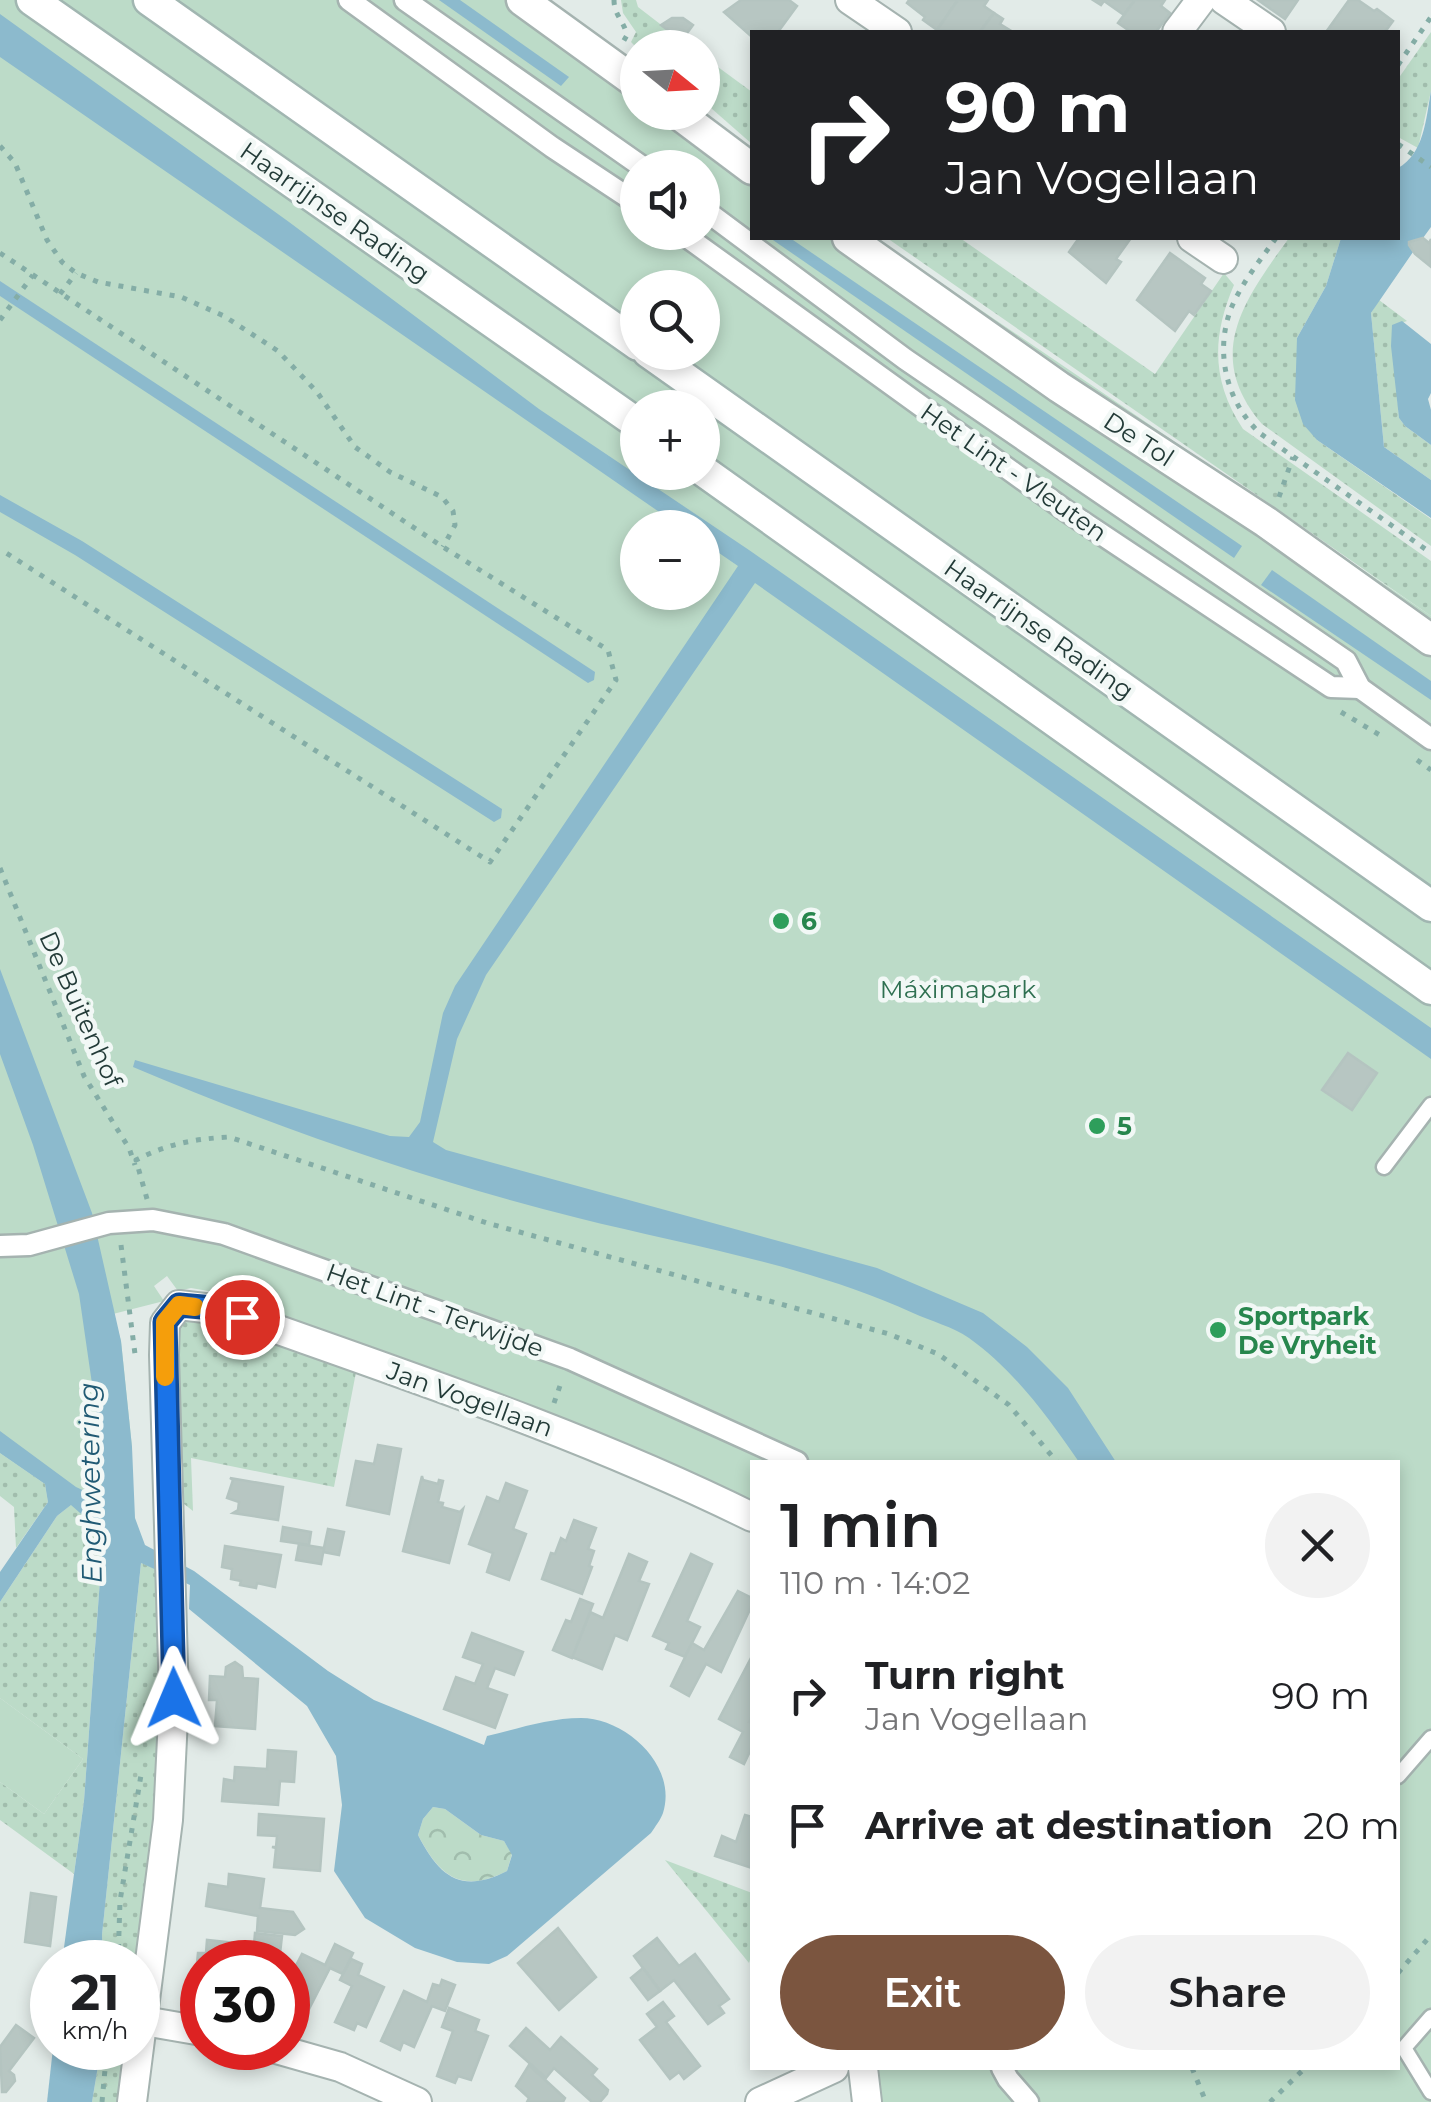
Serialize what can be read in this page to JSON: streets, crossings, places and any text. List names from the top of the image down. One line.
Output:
{"streets":{"main road":["Haarrijnse Rading","De Tol"],"street":["Het Lint - Vleuten","Het Lint - Terwijde","Jan Vogellaan"],"path":["De Buitenhof"]},"crossings":[["De Buitenhof","Het Lint - Terwijde"]],"water":["Enghwetering"],"parks":["Máximapark"],"places":["6","5","Sportpark De Vryheit"],"north":"right","page":{"map_buttons":["+","−"],"turn":["90 m","Jan Vogellaan"],"heading":["1 min","110 m · 14:02"],"list":[{"name":"Turn right","note":"Jan Vogellaan","value":"90 m"},{"name":"Arrive at destination","value":"20 m"}],"buttons":["Exit","Share"],"speed":"21 km/h","limit":"30"}}
